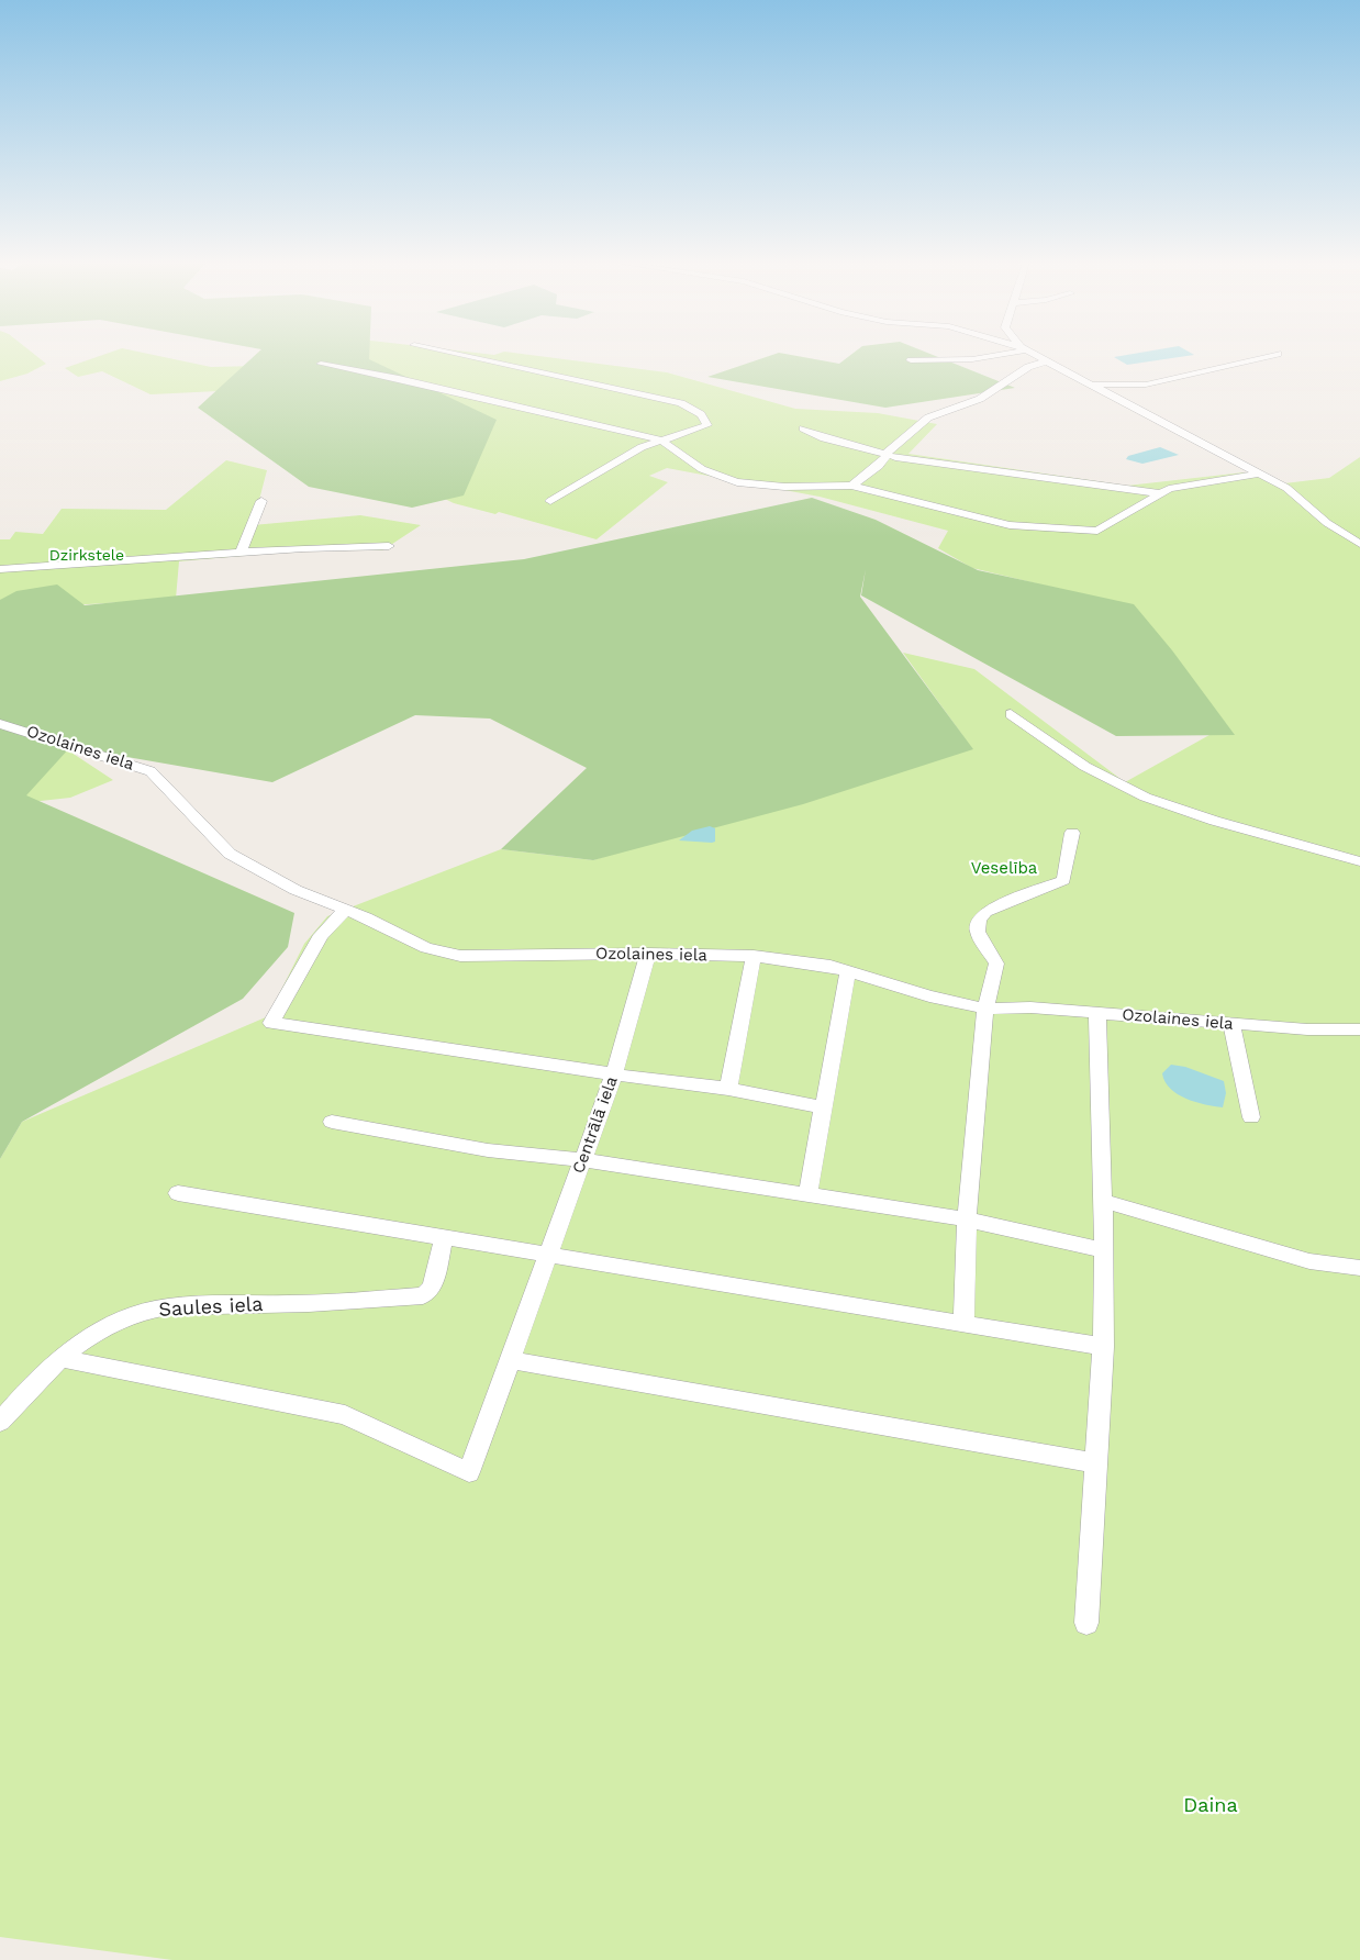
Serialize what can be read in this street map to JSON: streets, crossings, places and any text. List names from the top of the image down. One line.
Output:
{"streets":{"street":["Ozolaines iela","Centrālā iela","Saules iela"]},"crossings":[["Ozolaines iela","Centrālā iela"],["Centrālā iela","Saules iela"]],"parks":["Dzirkstele","Veselība","Daina"]}
